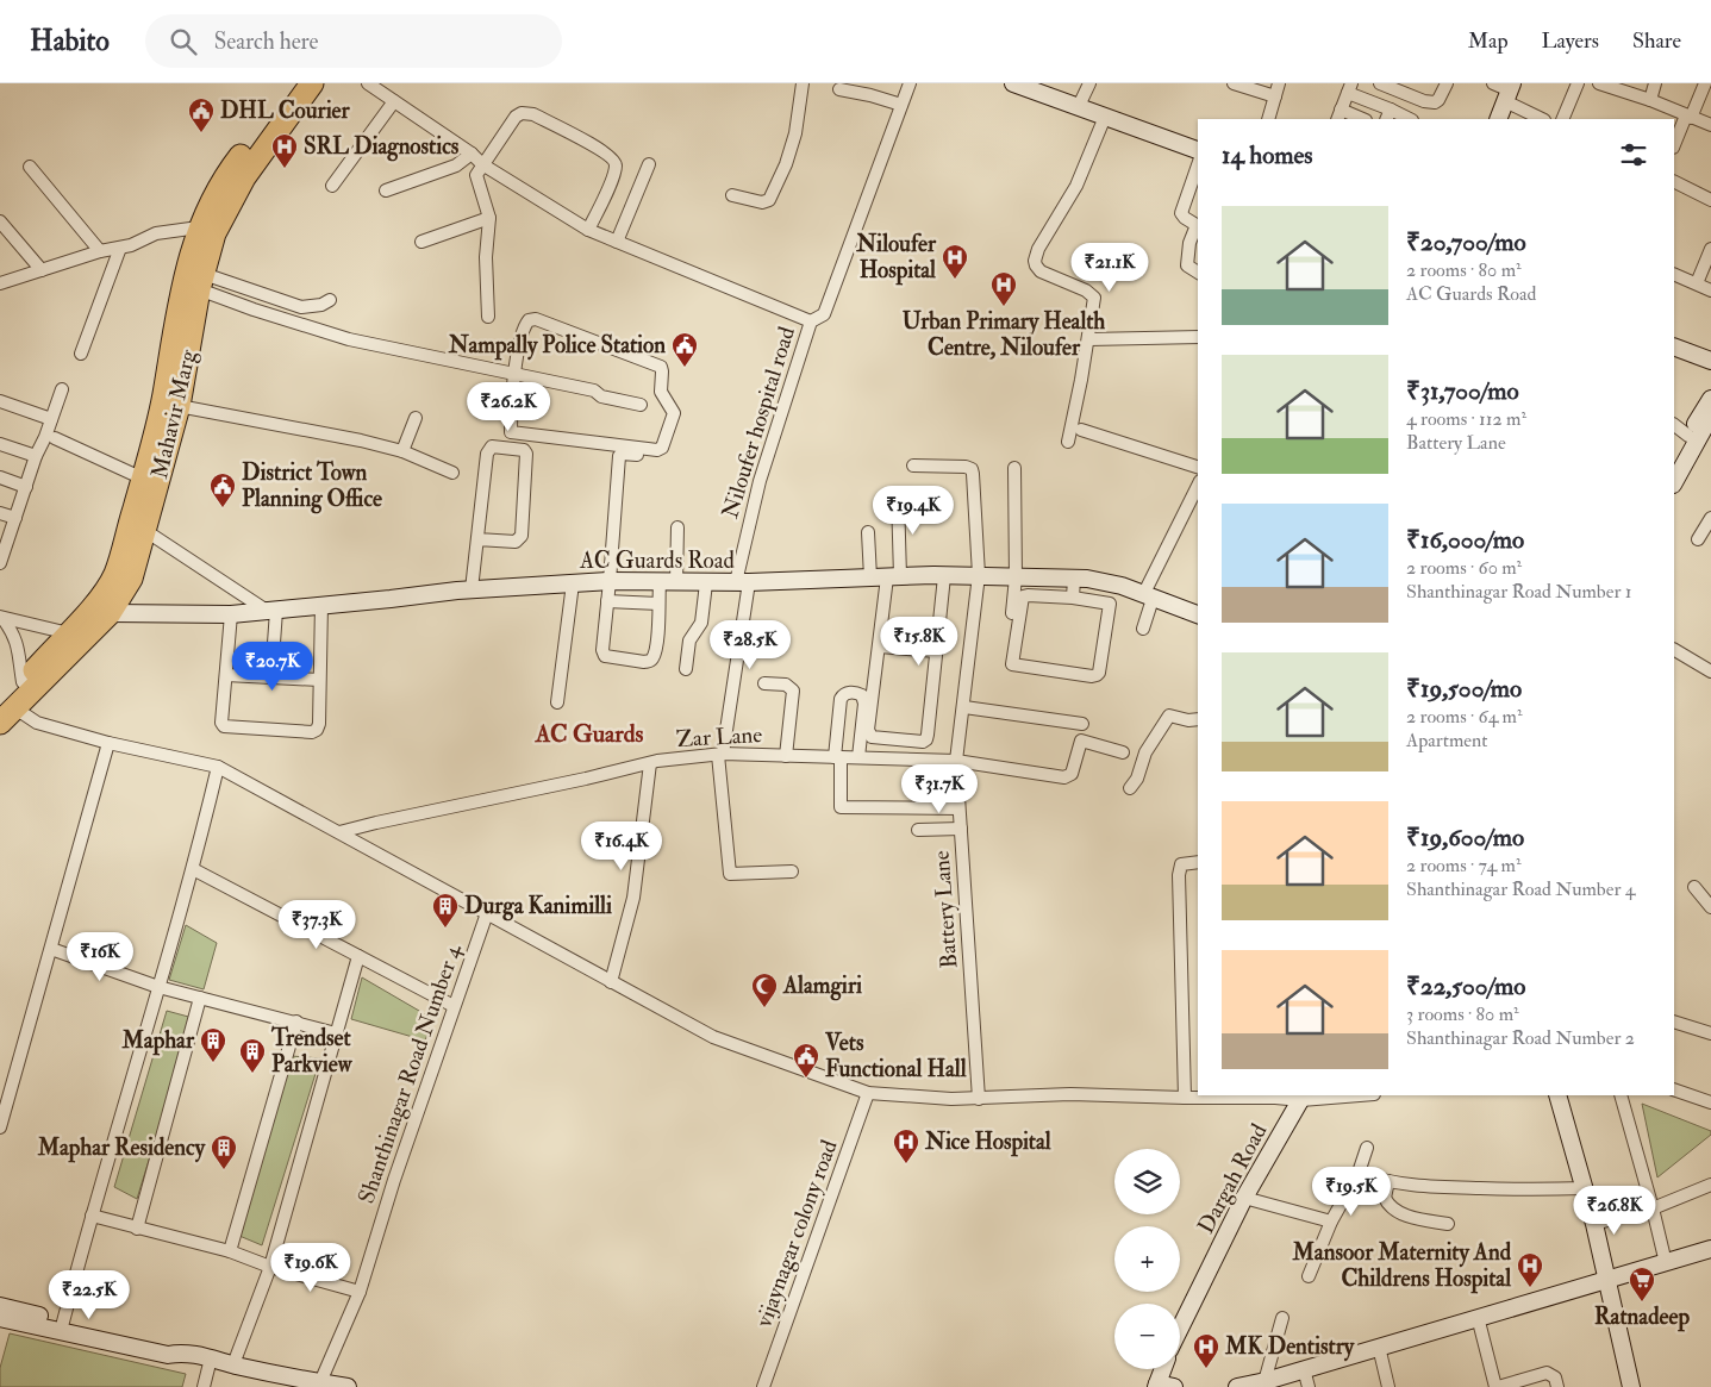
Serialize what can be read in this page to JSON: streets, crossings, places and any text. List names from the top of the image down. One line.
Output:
{"streets":{"highway":["Mahavir Marg"],"main road":["AC Guards Road","Dargah Road"],"street":["Niloufer hospital road","Zar Lane","Battery Lane","Shanthinagar Road Number 4","vijaynagar colony road"]},"crossings":[["Mahavir Marg","AC Guards Road"],["Niloufer hospital road","AC Guards Road"],["Niloufer hospital road","Zar Lane"],["AC Guards Road","Battery Lane"],["Zar Lane","Battery Lane"]],"districts":["AC Guards"],"places":{"public building":["DHL Courier","Nampally Police Station","District Town Planning Office","Vets Functional Hall"],"hospital":["SRL Diagnostics","Niloufer Hospital","Urban Primary Health Centre, Niloufer","Nice Hospital","Mansoor Maternity And Childrens Hospital","MK Dentistry"],"building":["Durga Kanimilli","Maphar","Trendset Parkview","Maphar Residency"],"mosque":["Alamgiri"],"supermarket":["Ratnadeep"]},"page":{"header":"Habito","search":"Search here","nav":["Map","Layers","Share"],"heading":"14 homes","list":[{"name":"₹20,700/mo","note":"2 rooms · 80 m² · AC Guards Road"},{"name":"₹31,700/mo","note":"4 rooms · 112 m² · Battery Lane"},{"name":"₹16,000/mo","note":"2 rooms · 60 m² · Shanthinagar Road Number 1"},{"name":"₹19,500/mo","note":"2 rooms · 64 m² · Apartment"},{"name":"₹19,600/mo","note":"2 rooms · 74 m² · Shanthinagar Road Number 4"},{"name":"₹22,500/mo","note":"3 rooms · 80 m² · Shanthinagar Road Number 2"}],"price":["₹21.1K","₹26.2K","₹19.4K","₹15.8K","₹28.5K","₹20.7K","₹31.7K","₹16.4K","₹37.3K","₹16K","₹19.5K","₹26.8K","₹19.6K","₹22.5K"],"map_buttons":["+","−"]}}
